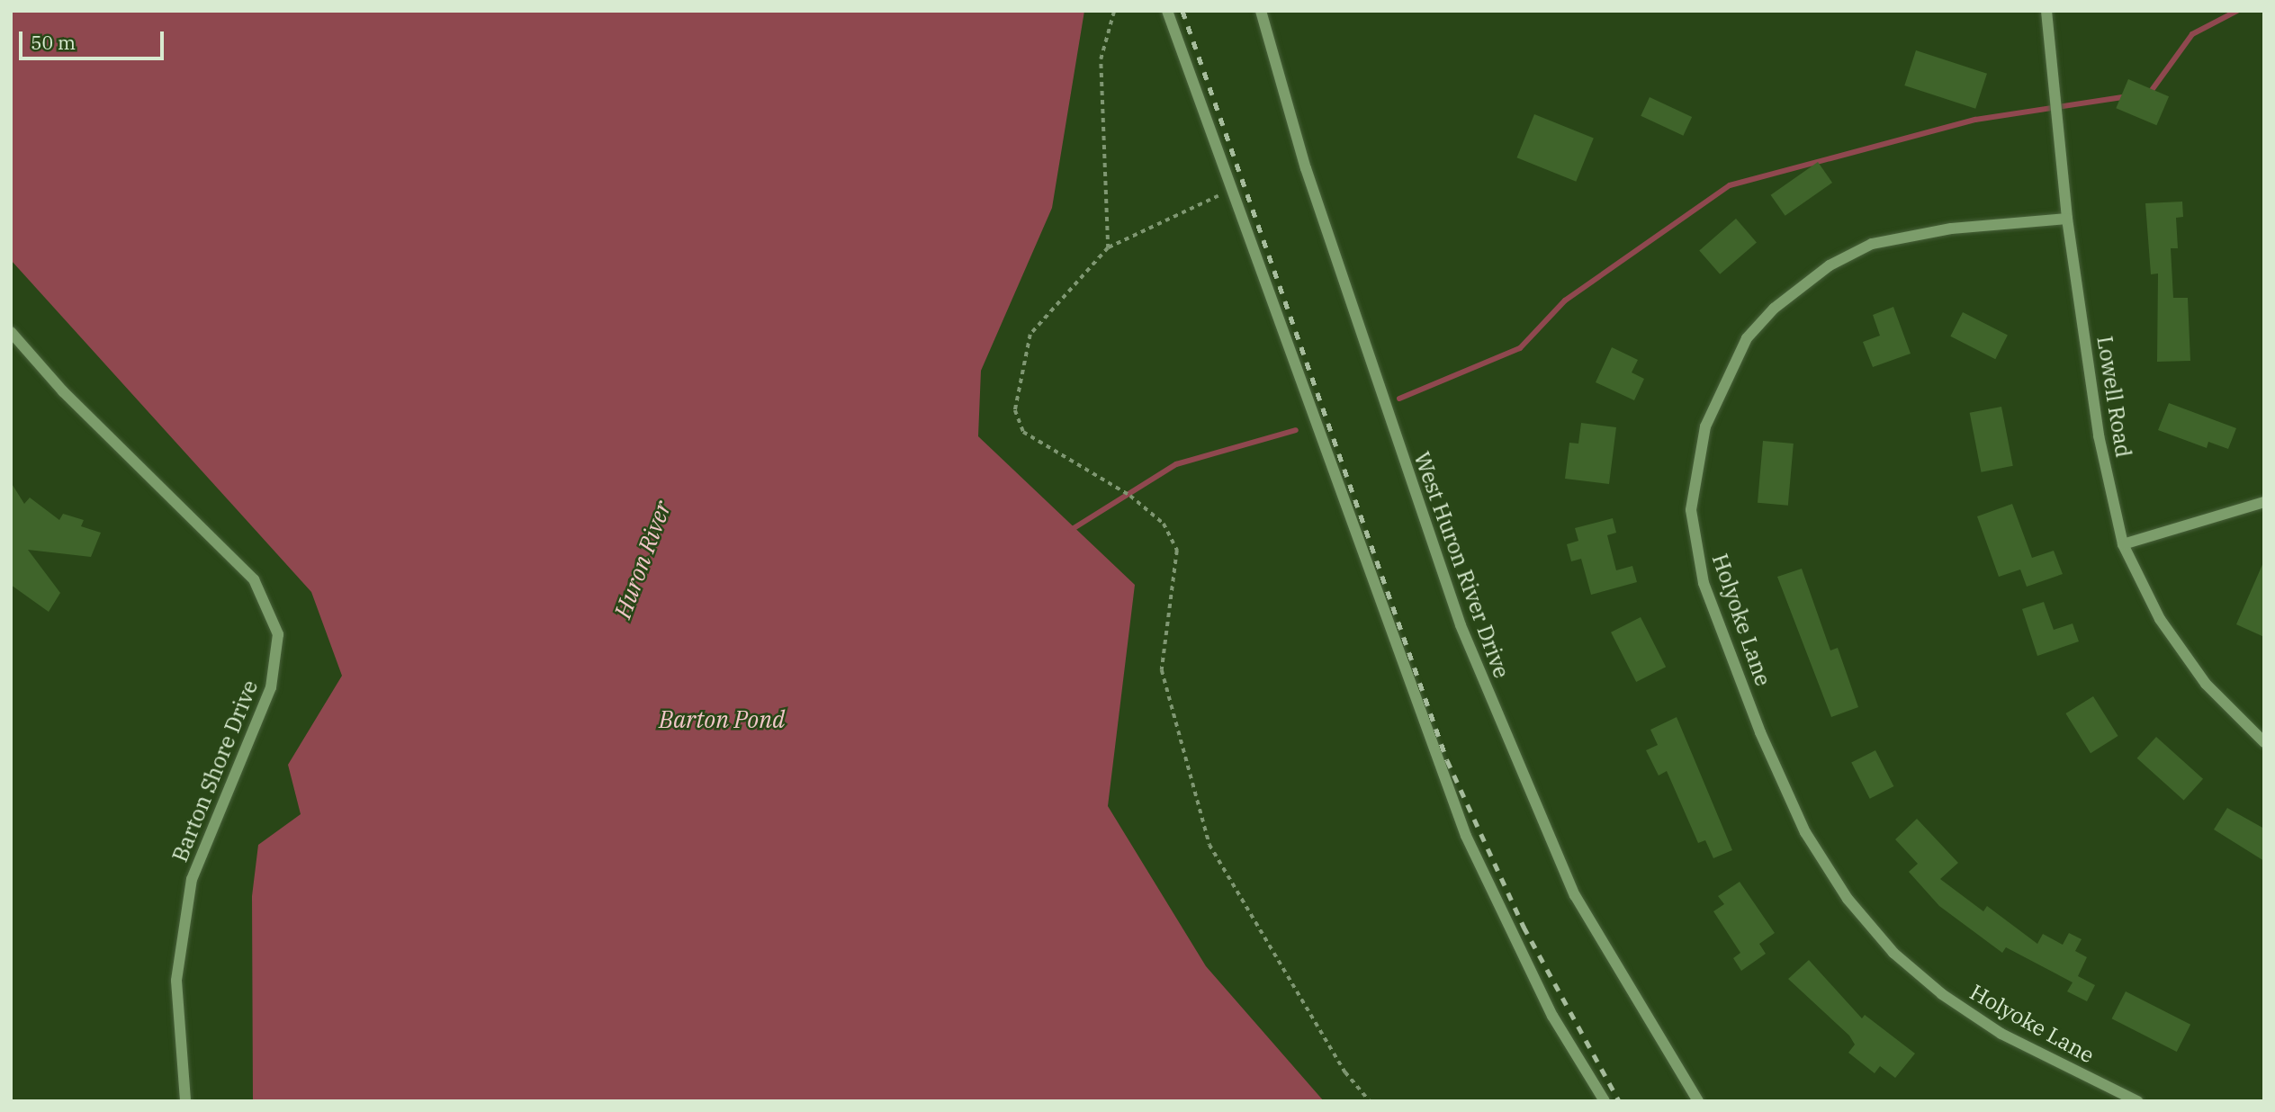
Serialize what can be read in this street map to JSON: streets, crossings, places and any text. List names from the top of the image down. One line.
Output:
{"streets":{"street":["Lowell Road","West Huron River Drive","Holyoke Lane","Barton Shore Drive"]},"crossings":[["Lowell Road","Holyoke Lane"]],"water":["Huron River","Barton Pond"],"scale_bar":"50 m"}
